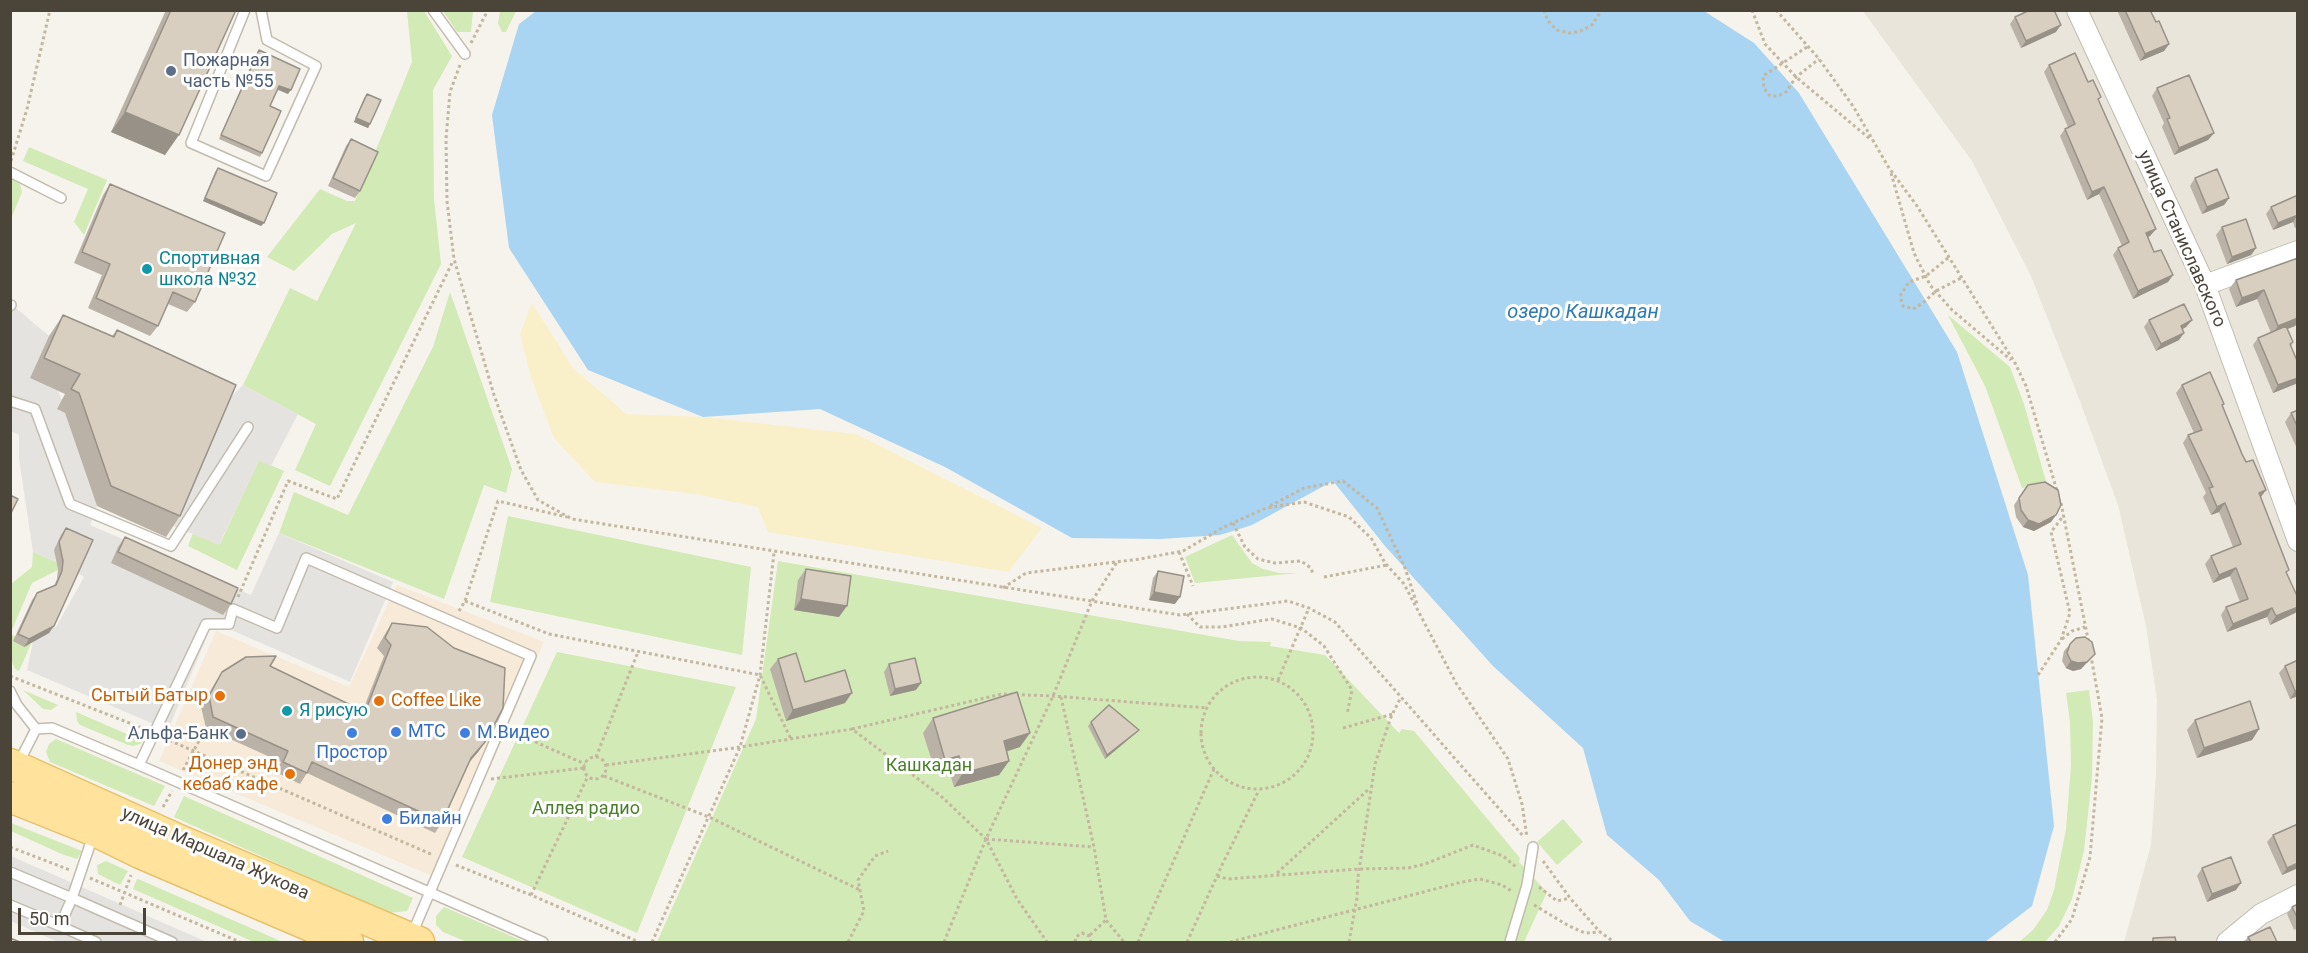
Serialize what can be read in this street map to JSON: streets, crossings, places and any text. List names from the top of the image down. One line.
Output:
{"streets":{"main road":["улица Маршала Жукова"],"street":["улица Станиславского"]},"water":["озеро Кашкадан"],"parks":["Кашкадан","Аллея радио"],"places":["Пожарная часть №55","Спортивная школа №32","Сытый Батыр","Coffee Like","Я рисую","МТС","Простор","М.Видео","Альфа-Банк","Донер энд кебаб кафе","Билайн"],"scale_bar":"50 m"}
